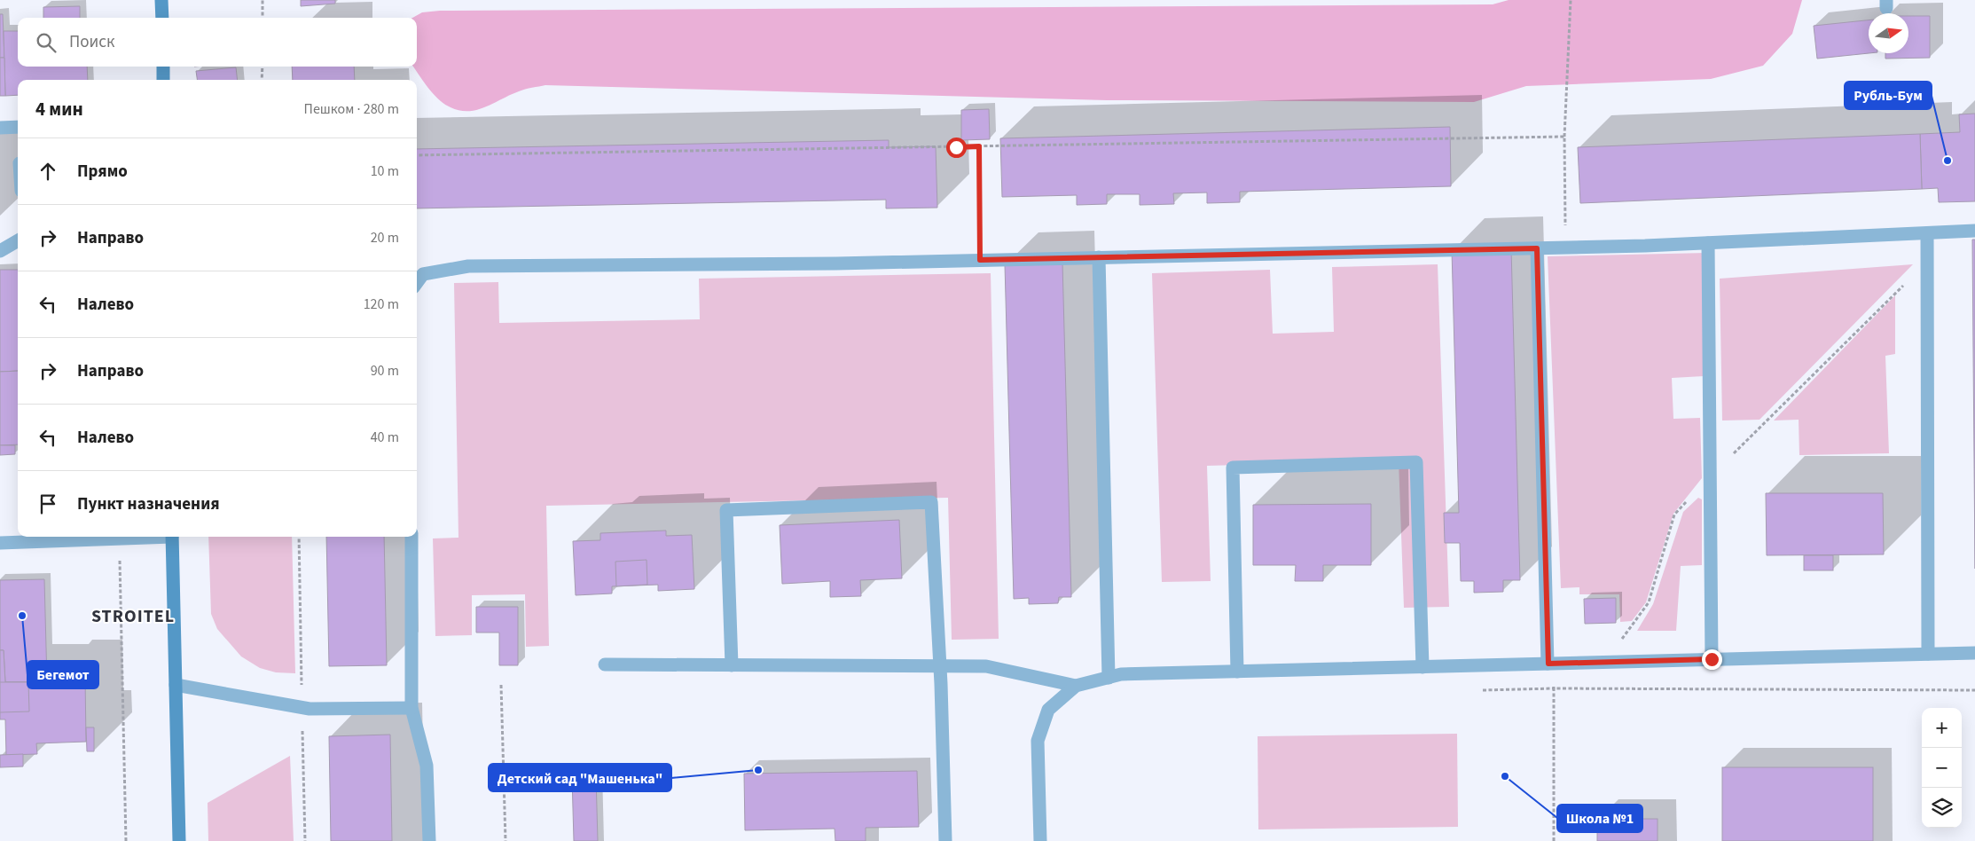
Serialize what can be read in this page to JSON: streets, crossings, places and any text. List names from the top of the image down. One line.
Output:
{"districts":["STROITEL"],"places":["Рубль-Бум","Бегемот","Детский сад \"Машенька\"","Школа №1"],"north":"right","page":{"search":"Поиск","heading":["4 мин","Пешком · 280 m"],"list":[["Прямо","10 m"],["Направо","20 m"],["Налево","120 m"],["Направо","90 m"],["Налево","40 m"],"Пункт назначения"],"map_buttons":["+","−"]}}
